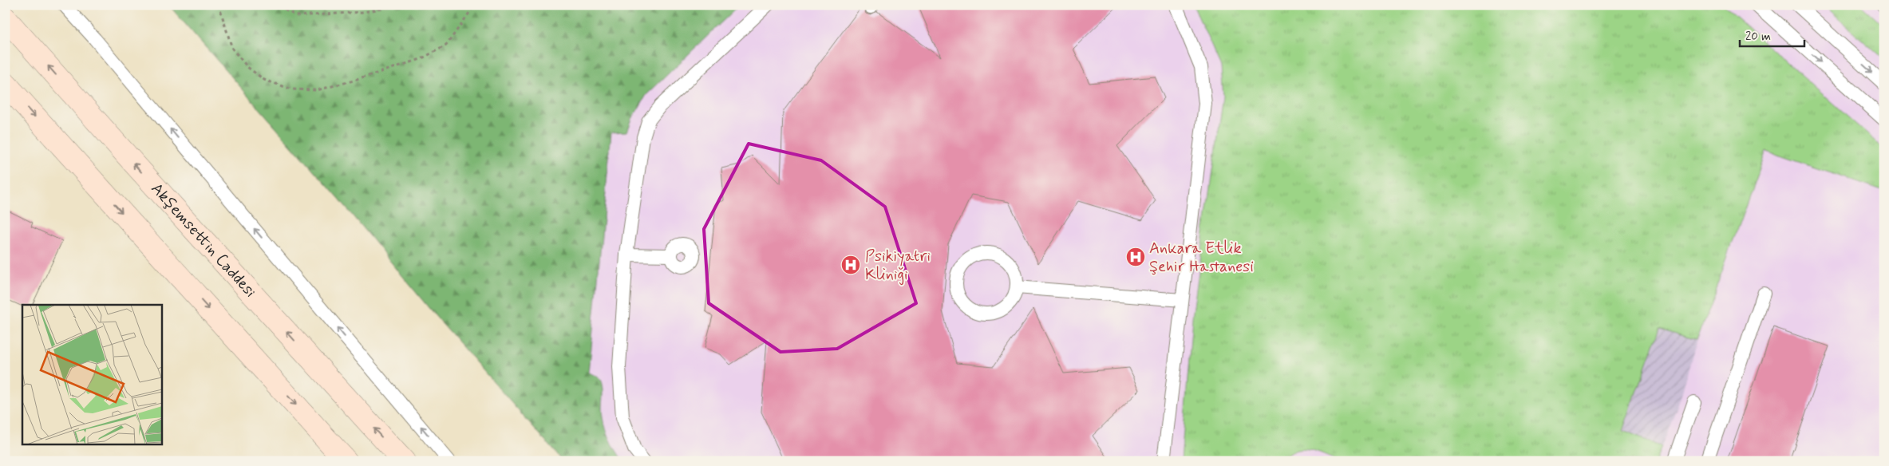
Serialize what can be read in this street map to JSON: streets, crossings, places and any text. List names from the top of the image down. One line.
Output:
{"streets":{"main road":["Akşemsettin Caddesi"]},"places":{"hospital":["Ankara Etlik Şehir Hastanesi","Psikiyatri Kliniği"]},"scale_bar":"20 m"}
